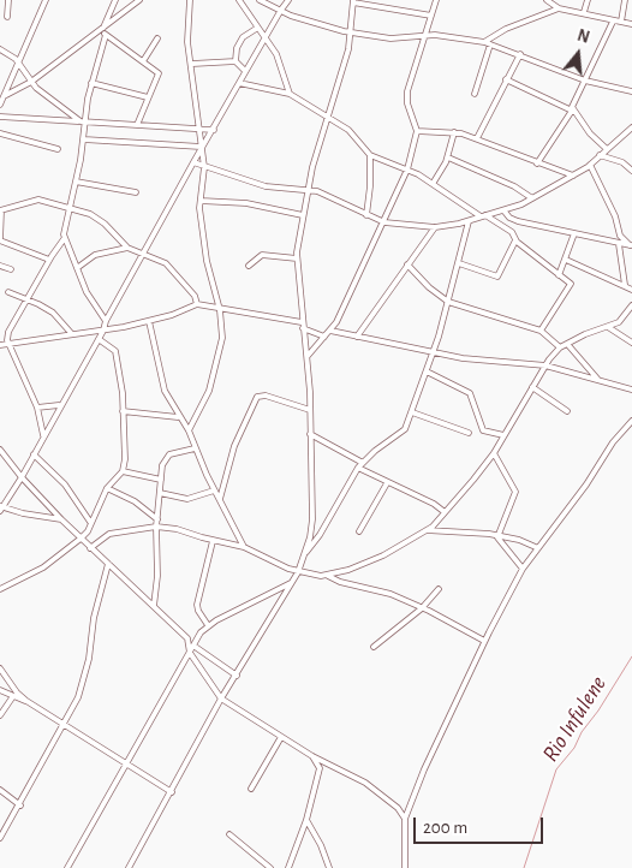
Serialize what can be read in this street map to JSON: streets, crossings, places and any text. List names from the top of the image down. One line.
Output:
{"water":["Rio Infulene"],"scale_bar":"200 m","north":"top"}
